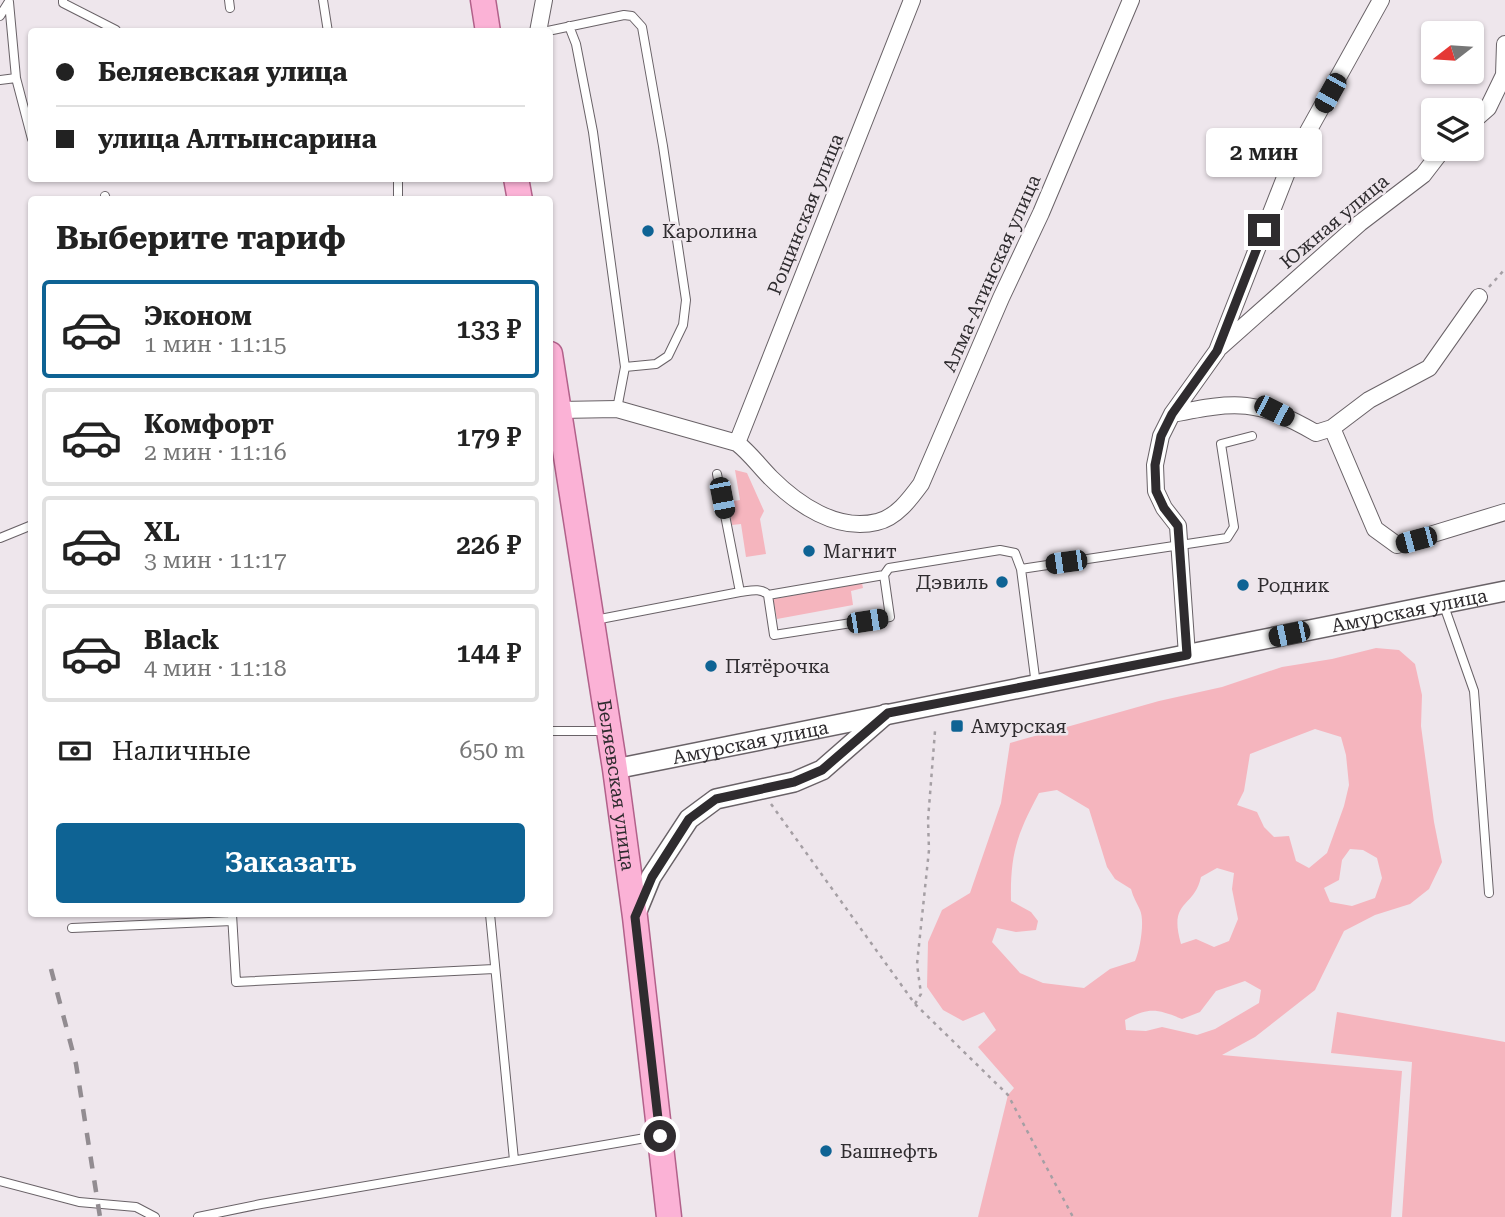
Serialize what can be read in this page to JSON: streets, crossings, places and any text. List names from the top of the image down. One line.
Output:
{"streets":{"main road":["Беляевская улица"],"street":["Рощинская улица","Южная улица","Алма-Атинская улица","Амурская улица"]},"crossings":[["Рощинская улица","Алма-Атинская улица"],["Амурская улица","Беляевская улица"]],"places":{"other":["Каролина","Магнит","Дэвиль","Родник","Пятёрочка","Башнефть"],"transit":["Амурская"]},"north":"left","page":{"banner":["Беляевская улица","улица Алтынсарина"],"bubble":"2 мин","heading":"Выберите тариф","list":[{"name":"Эконом","note":"1 мин · 11:15","value":"133 ₽"},{"name":"Комфорт","note":"2 мин · 11:16","value":"179 ₽"},{"name":"XL","note":"3 мин · 11:17","value":"226 ₽"},{"name":"Black","note":"4 мин · 11:18","value":"144 ₽"}],"pay":["Наличные","650 m"],"buttons":"Заказать"}}
